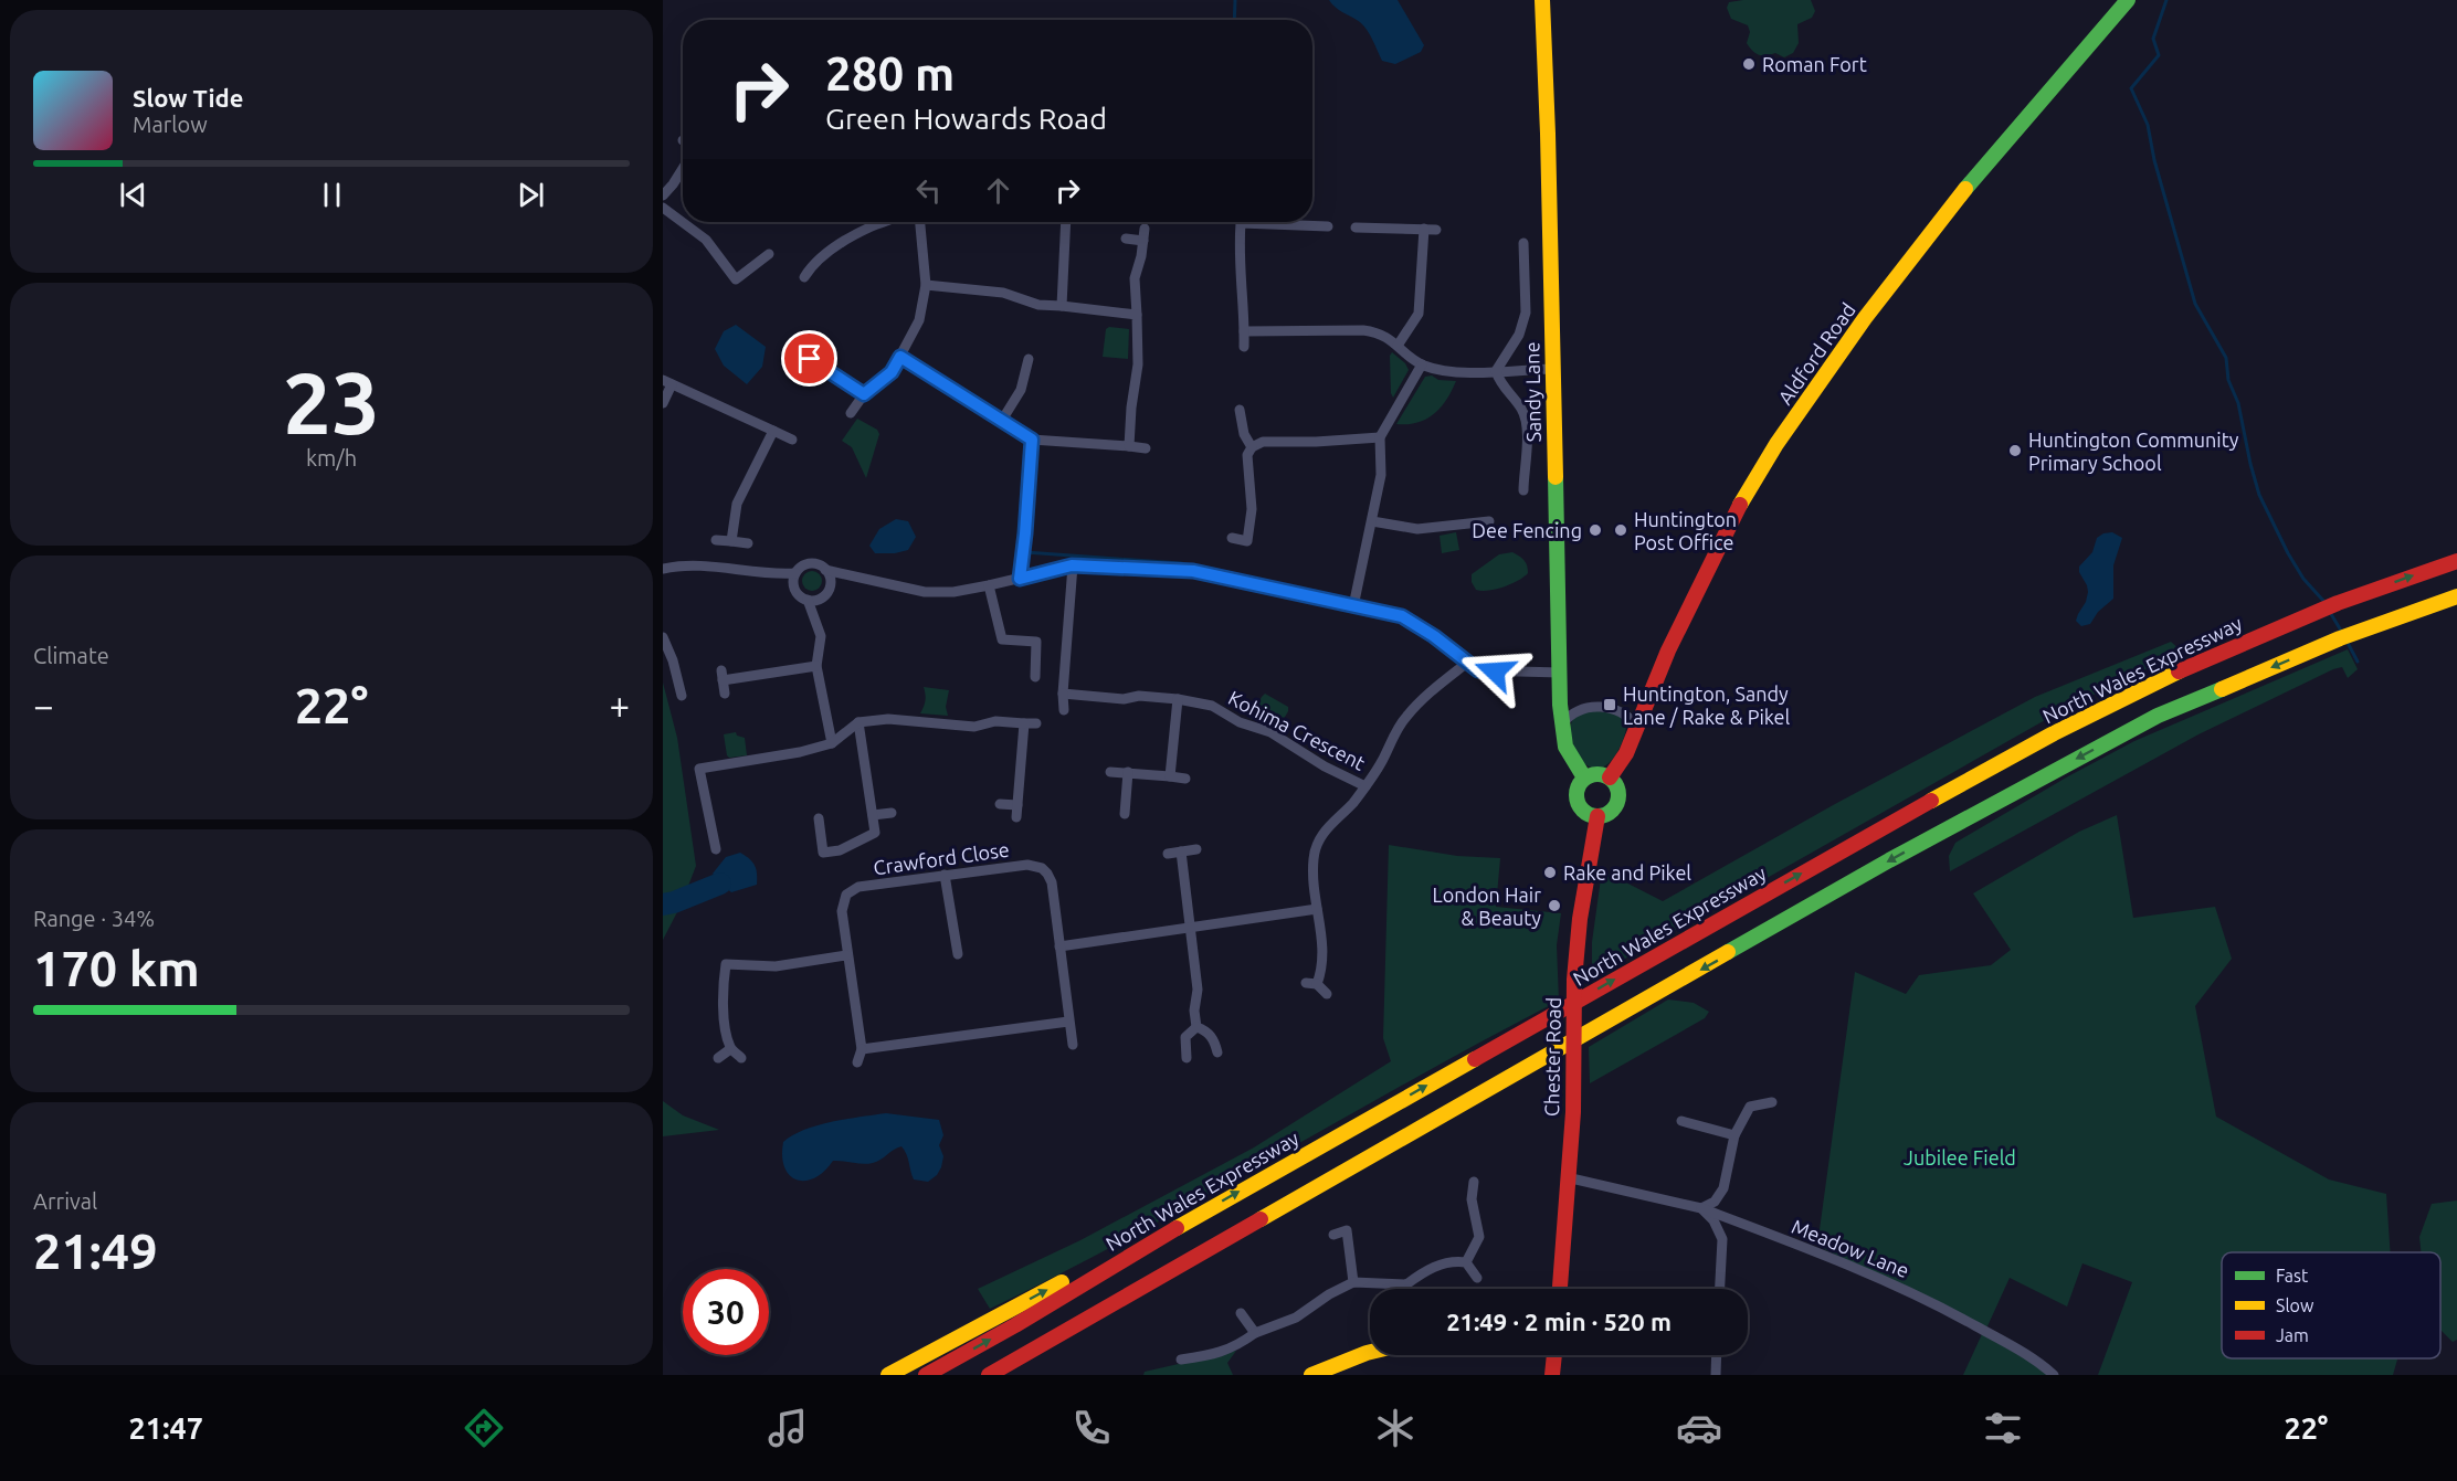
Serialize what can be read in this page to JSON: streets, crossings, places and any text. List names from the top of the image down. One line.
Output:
{"streets":{"main road":["Aldford Road","Sandy Lane","North Wales Expressway","Chester Road"],"street":["Kohima Crescent","Crawford Close","Meadow Lane"]},"crossings":[["Aldford Road","Sandy Lane"],["Aldford Road","Chester Road"],["Sandy Lane","Chester Road"],["Chester Road","Meadow Lane"]],"parks":["Jubilee Field"],"places":{"other":["Roman Fort","Huntington Community Primary School","Dee Fencing","Huntington Post Office","Rake and Pikel","London Hair & Beauty"],"transit":["Huntington, Sandy Lane / Rake & Pikel"]},"legend":["Fast","Slow","Jam"],"page":{"turn":["280 m","Green Howards Road"],"song":["Slow Tide","Marlow"],"tile":[["23","km/h"],"Climate",["Range · 34%","170 km"],["Arrival","21:49"]],"heat":["−","22°","+"],"limit":"30","trip":"21:49 · 2 min · 520 m","tabs":["21:47","22°"]}}
